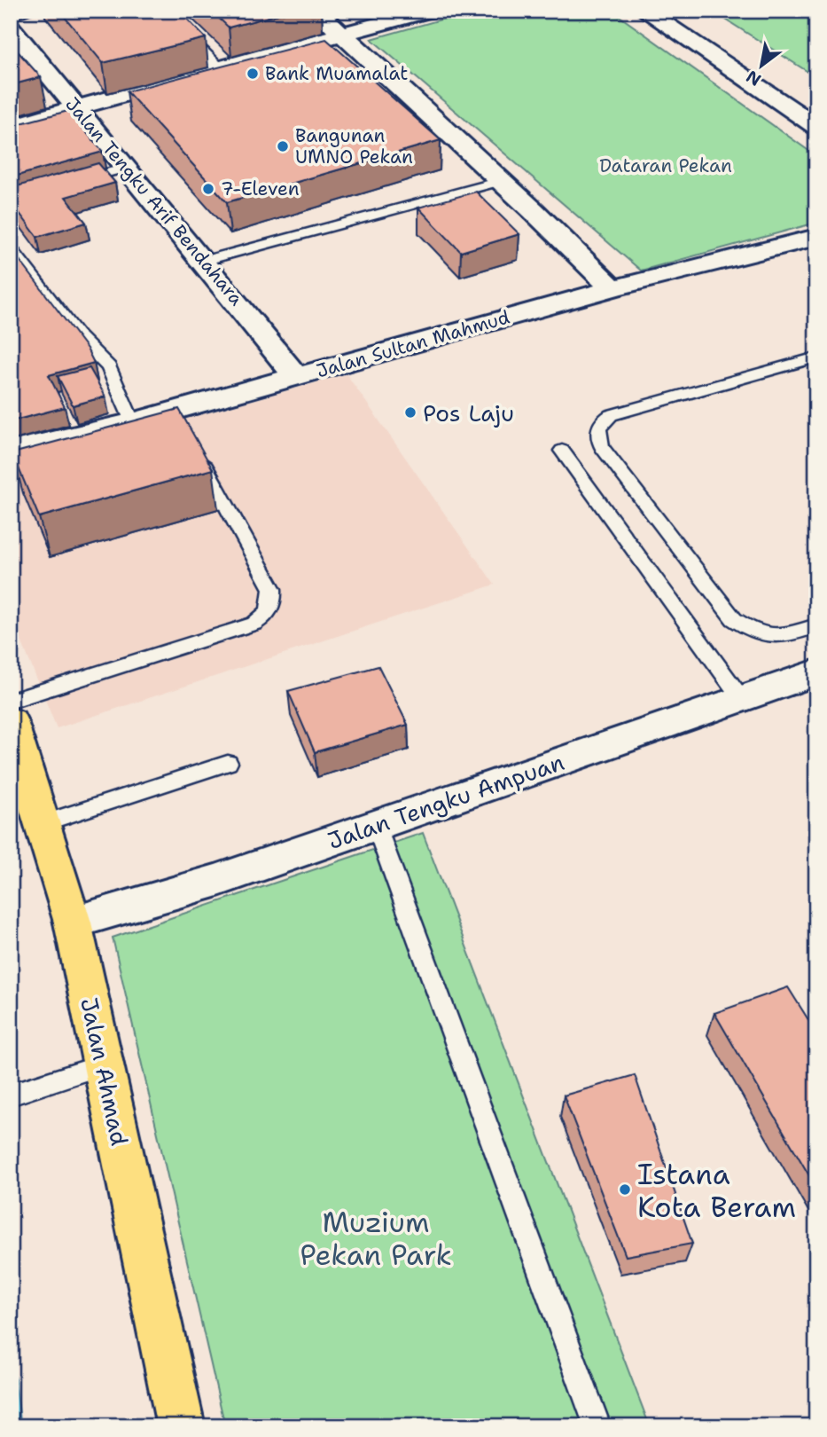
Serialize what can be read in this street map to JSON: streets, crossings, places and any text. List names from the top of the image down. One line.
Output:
{"streets":{"highway":["Jalan Ahmad"],"street":["Jalan Tengku Arif Bendahara","Jalan Sultan Mahmud","Jalan Tengku Ampuan"]},"crossings":[["Jalan Tengku Arif Bendahara","Jalan Sultan Mahmud"],["Jalan Tengku Ampuan","Jalan Ahmad"]],"parks":["Dataran Pekan","Muzium Pekan Park"],"places":["Bank Muamalat","Bangunan UMNO Pekan","7-Eleven","Pos Laju","Istana Kota Beram"],"north":"bottom left"}
